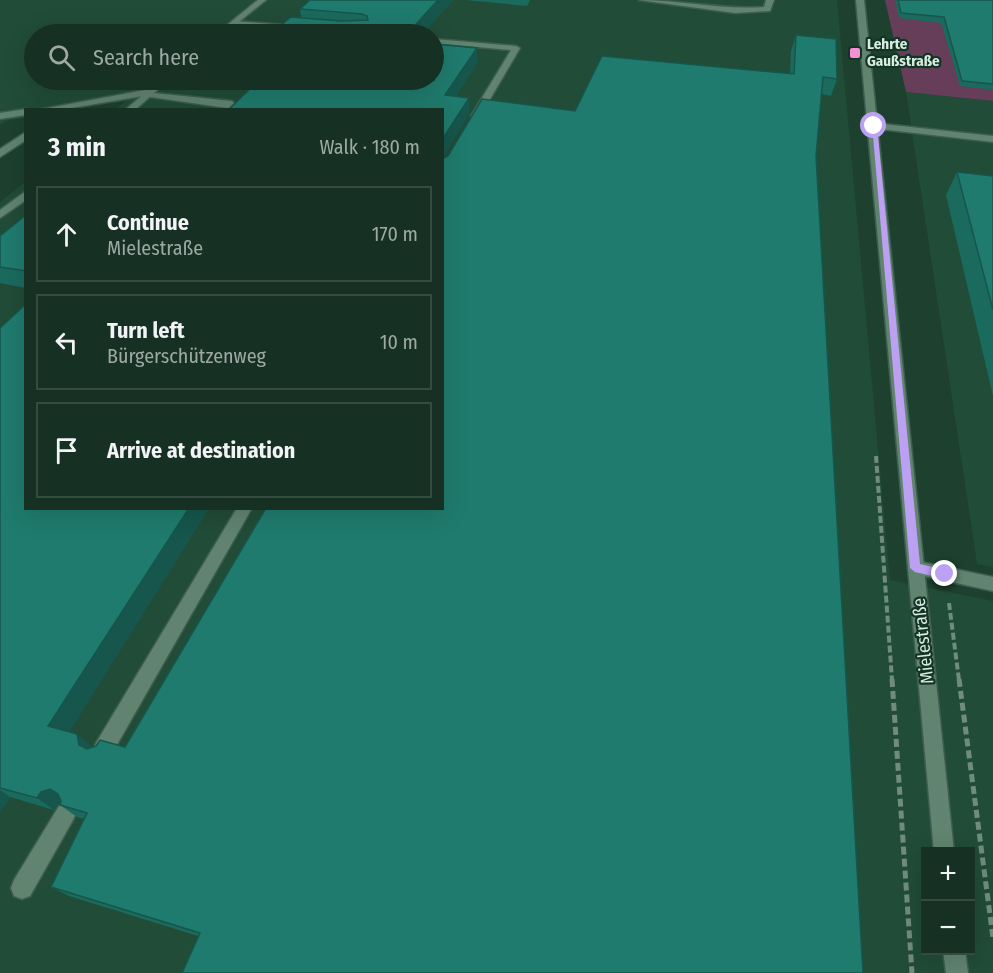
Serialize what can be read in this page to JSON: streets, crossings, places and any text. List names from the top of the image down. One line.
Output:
{"streets":{"street":["Mielestraße"]},"places":{"transit":["Lehrte Gaußstraße"]},"page":{"search":"Search here","heading":["3 min","Walk · 180 m"],"list":[["Continue","Mielestraße","170 m"],["Turn left","Bürgerschützenweg","10 m"],"Arrive at destination"],"map_buttons":["+","−"]}}
